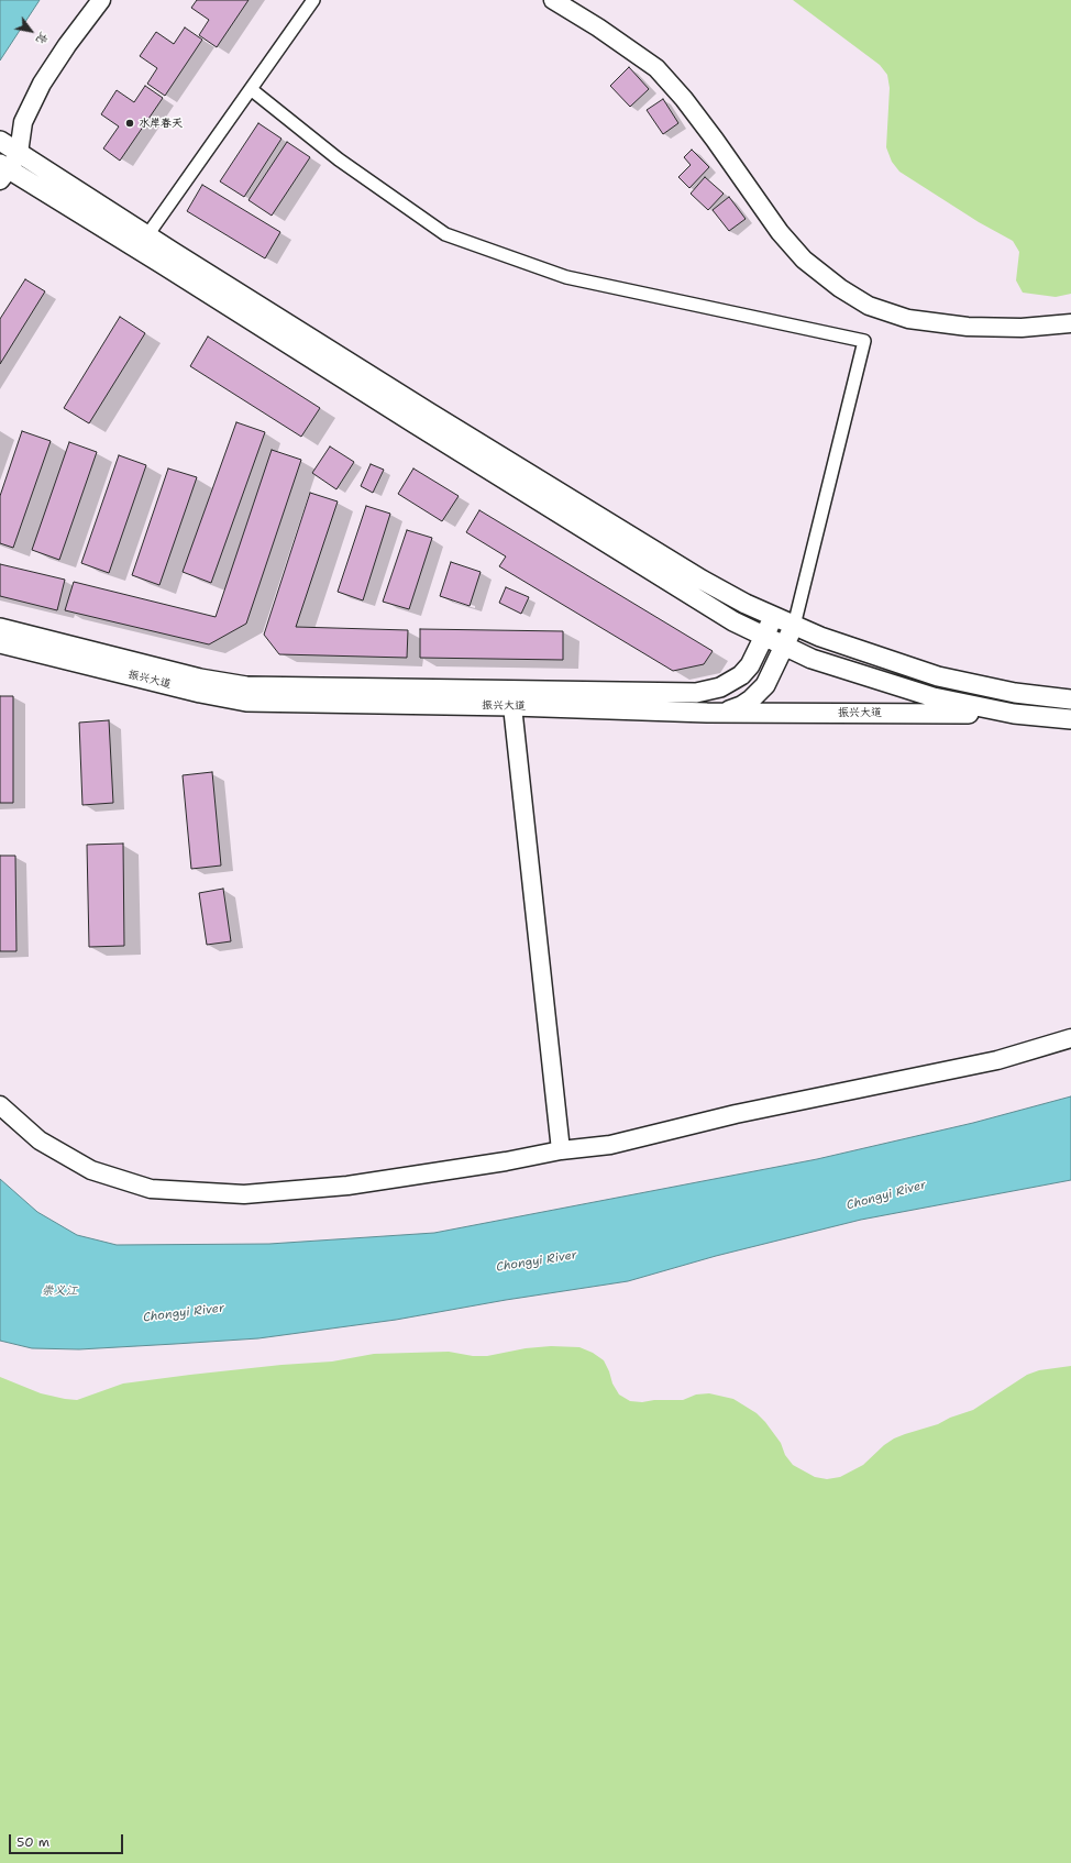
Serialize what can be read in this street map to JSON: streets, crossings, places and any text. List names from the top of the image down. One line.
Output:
{"streets":{"main road":["振兴大道"]},"water":["Chongyi River","崇义江"],"places":["水岸春天"],"scale_bar":"50 m","north":"bottom right"}
